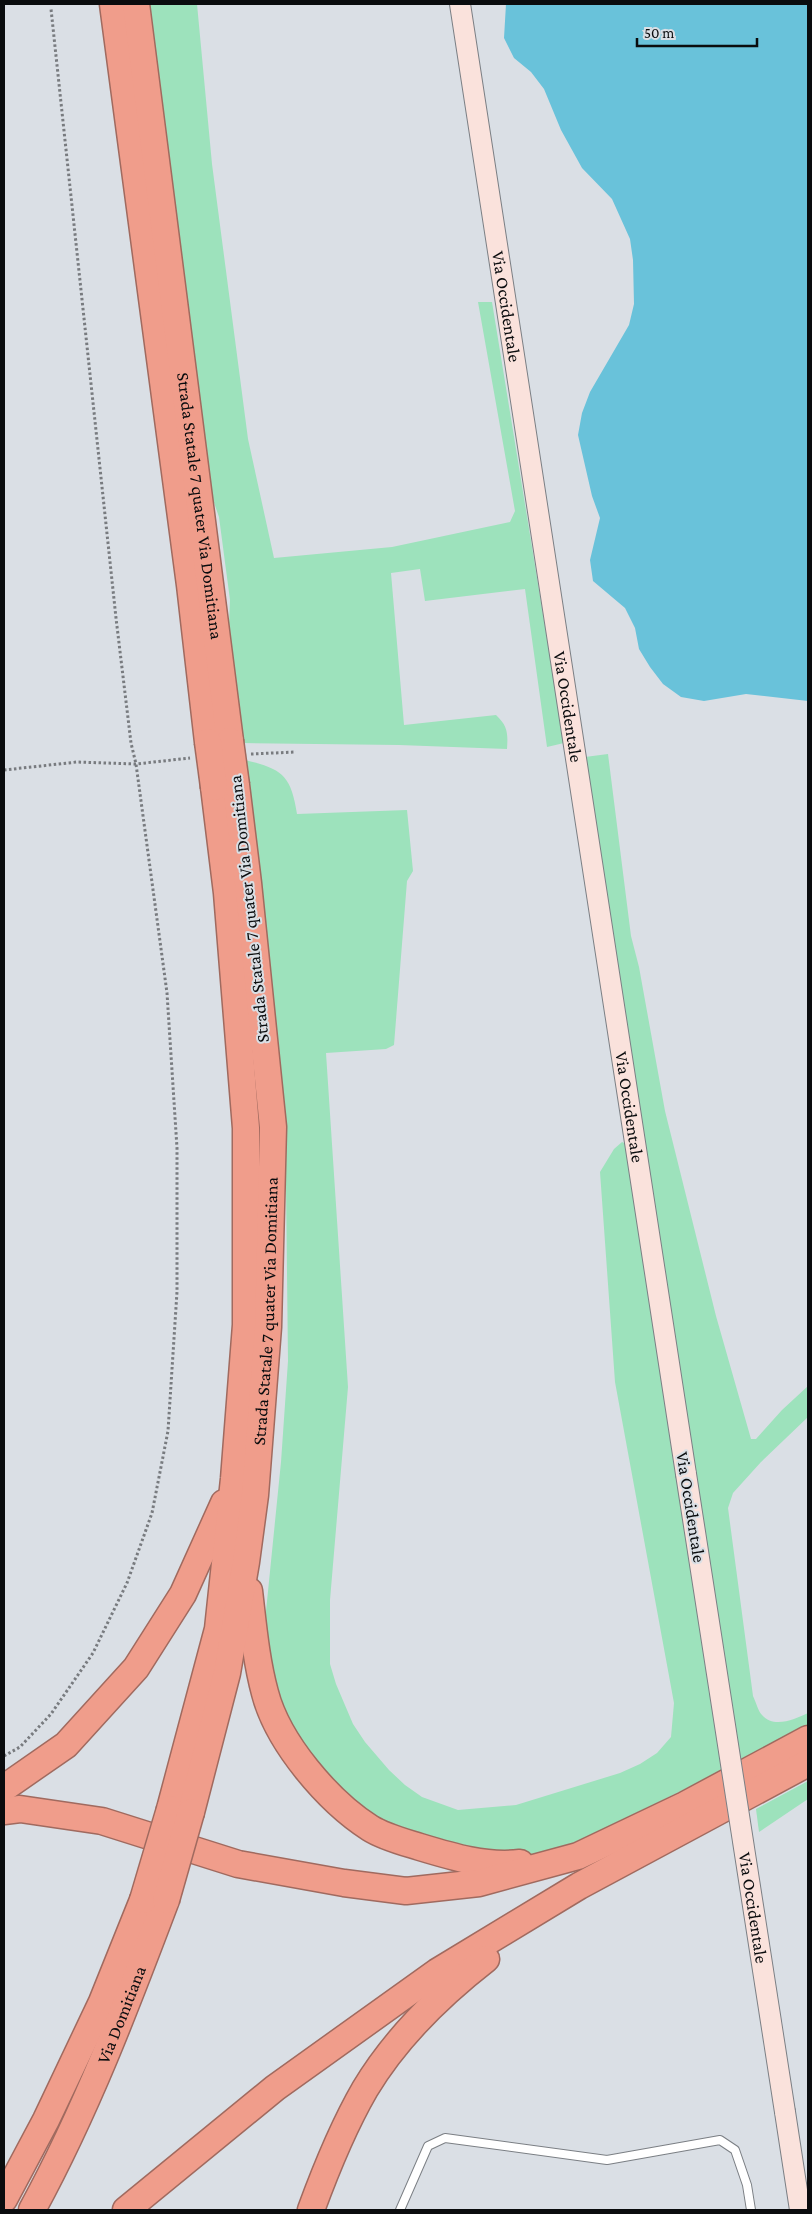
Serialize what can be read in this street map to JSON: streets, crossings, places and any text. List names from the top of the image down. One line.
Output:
{"streets":{"highway":["Strada Statale 7 quater Via Domitiana","Via Domitiana"],"street":["Via Occidentale"]},"crossings":[["Strada Statale 7 quater Via Domitiana","Via Domitiana"]],"scale_bar":"50 m"}
